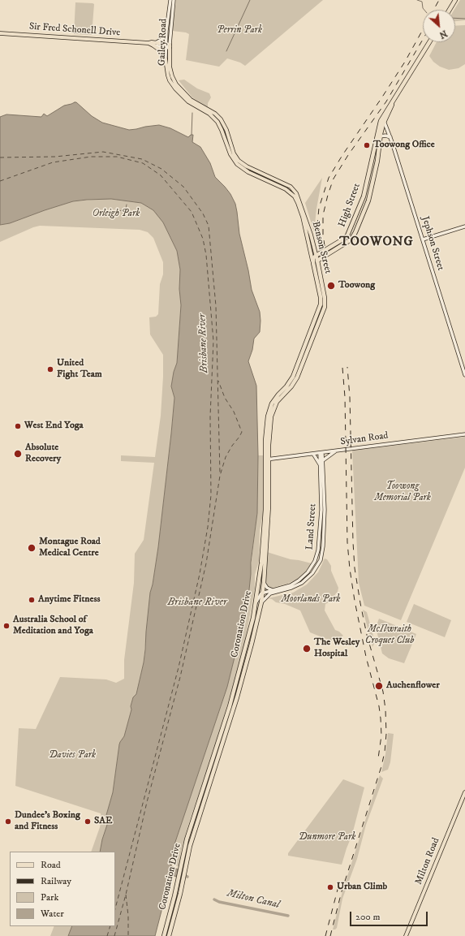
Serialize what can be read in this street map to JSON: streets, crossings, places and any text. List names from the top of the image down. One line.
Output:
{"streets":{"highway":["High Street","Benson Street","Coronation Drive"],"main road":["Sir Fred Schonell Drive","Gailey Road","Jephson Street","Sylvan Road","Land Street","Milton Road"]},"crossings":[["Sir Fred Schonell Drive","Gailey Road"],["Gailey Road","Benson Street"],["High Street","Jephson Street"],["High Street","Benson Street"],["Benson Street","Coronation Drive"],["Sylvan Road","Land Street"],["Sylvan Road","Coronation Drive"],["Land Street","Coronation Drive"]],"districts":["TOOWONG"],"water":["Brisbane River","Milton Canal"],"parks":["Perrin Park","Orleigh Park","Toowong Memorial Park","Moorlands Park","McIlwraith Croquet Club","Davies Park","Dunmore Park"],"places":["Toowong Office","Toowong","United Fight Team","West End Yoga","Absolute Recovery","Montague Road Medical Centre","Anytime Fitness","Australia School of Meditation and Yoga","The Wesley Hospital","Auchenflower","Dundee’s Boxing and Fitness","SAE","Urban Climb"],"legend":["Road","Railway","Park","Water"],"scale_bar":"200 m","north":"bottom right"}
